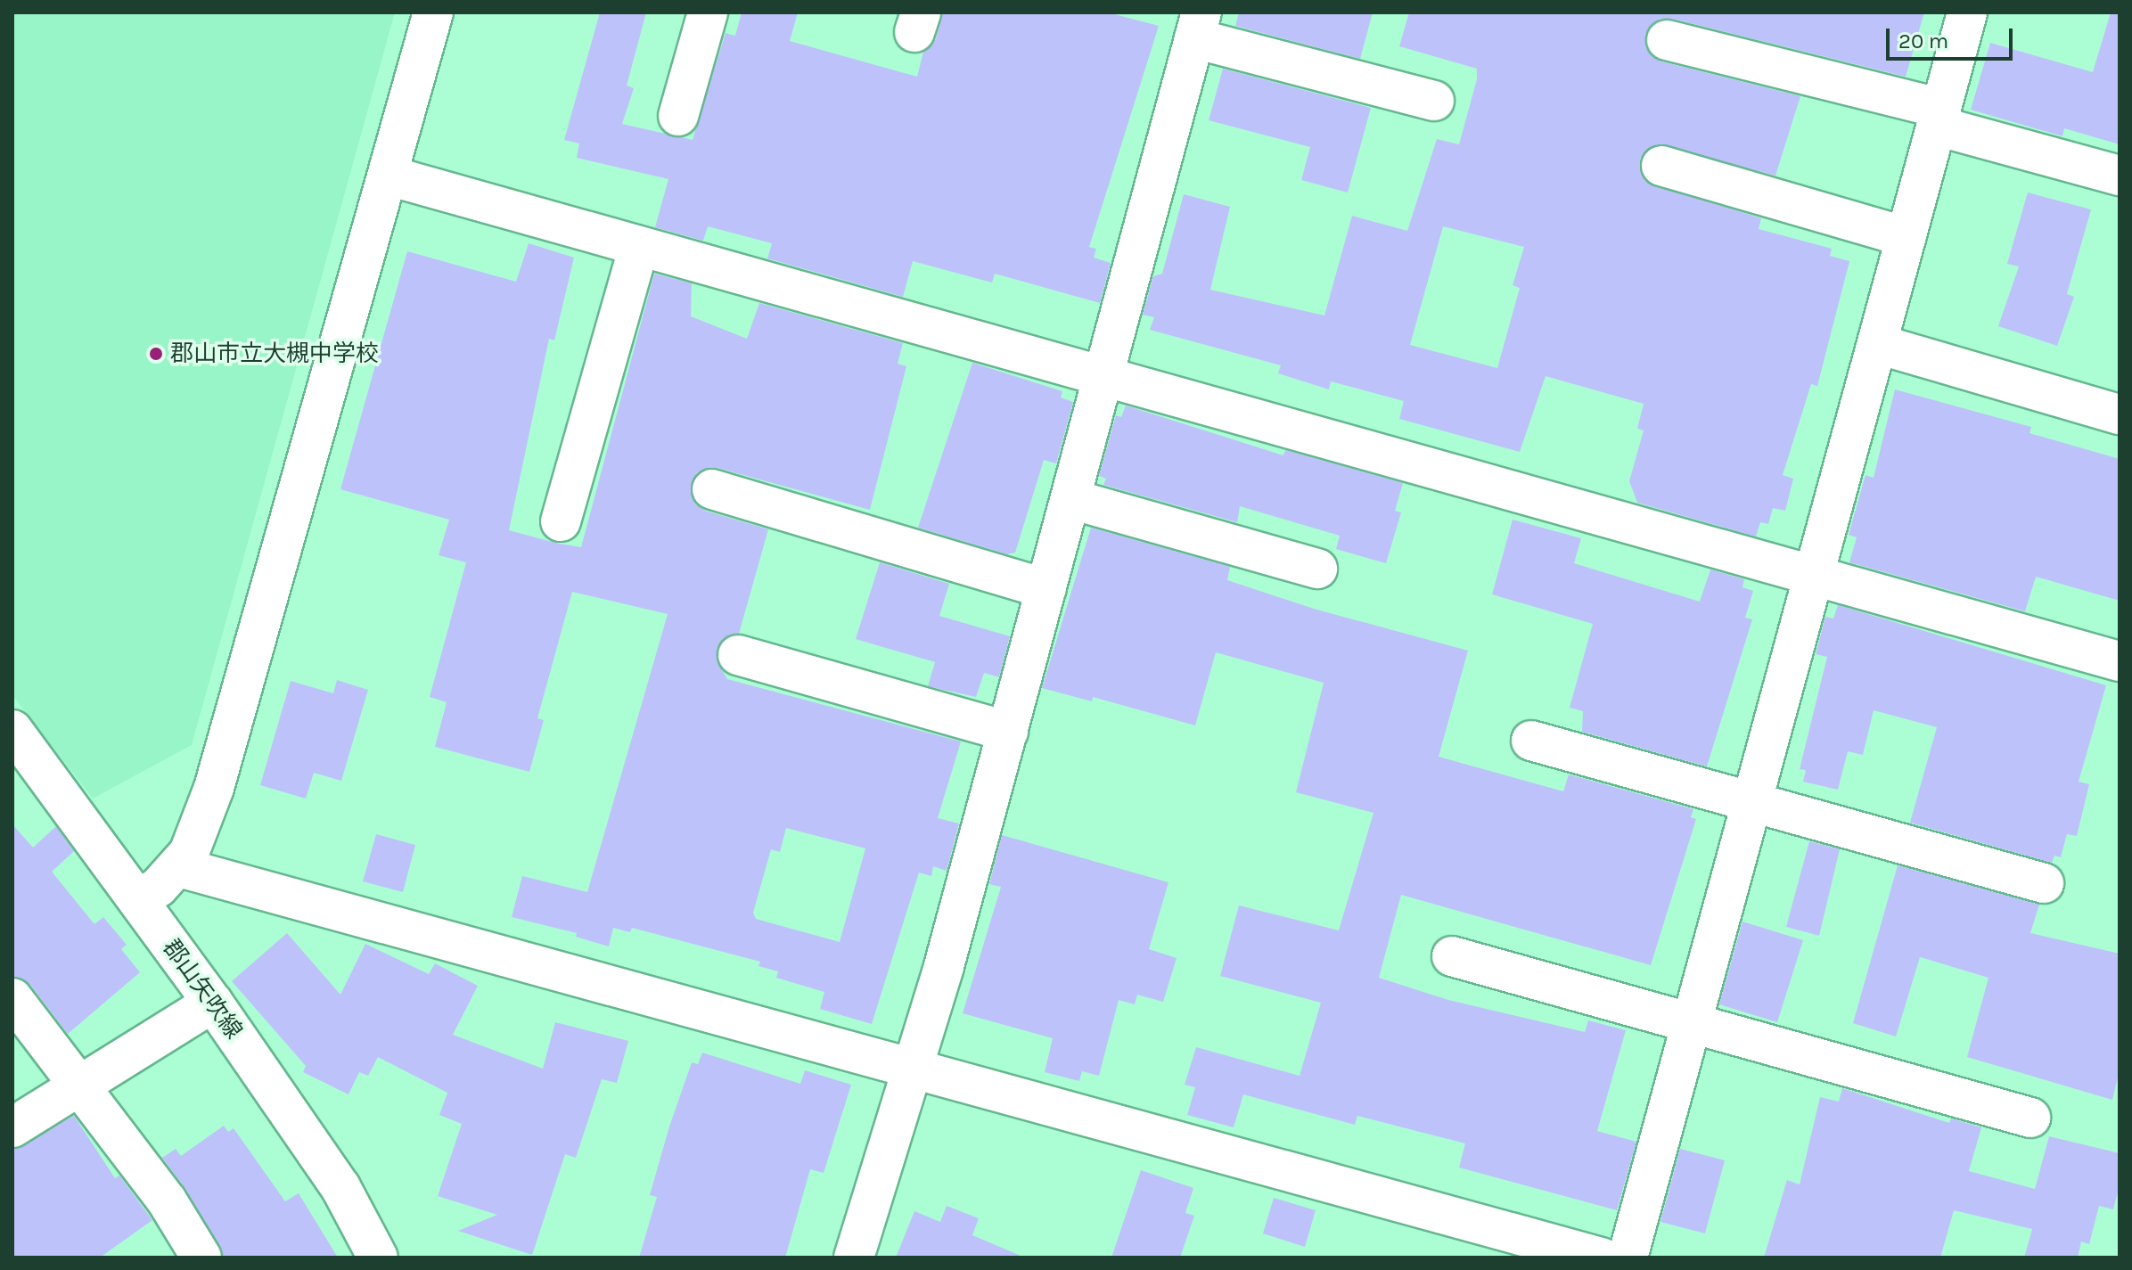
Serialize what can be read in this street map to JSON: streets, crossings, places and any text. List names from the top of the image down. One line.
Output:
{"streets":{"street":["郡山矢吹線"]},"places":["郡山市立大槻中学校"],"scale_bar":"20 m"}
